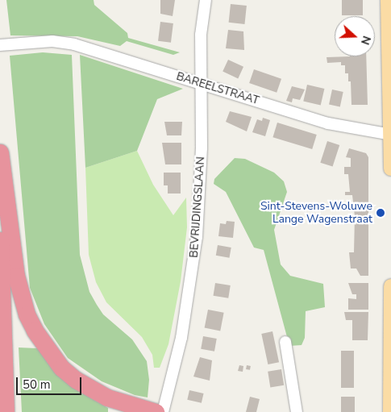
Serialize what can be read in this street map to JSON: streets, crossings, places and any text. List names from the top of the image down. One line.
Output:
{"streets":{"street":["BAREELSTRAAT","BEVRIJDINGSLAAN"]},"crossings":[["BAREELSTRAAT","BEVRIJDINGSLAAN"]],"places":["Sint-Stevens-Woluwe Lange Wagenstraat"],"scale_bar":"50 m","north":"right"}
